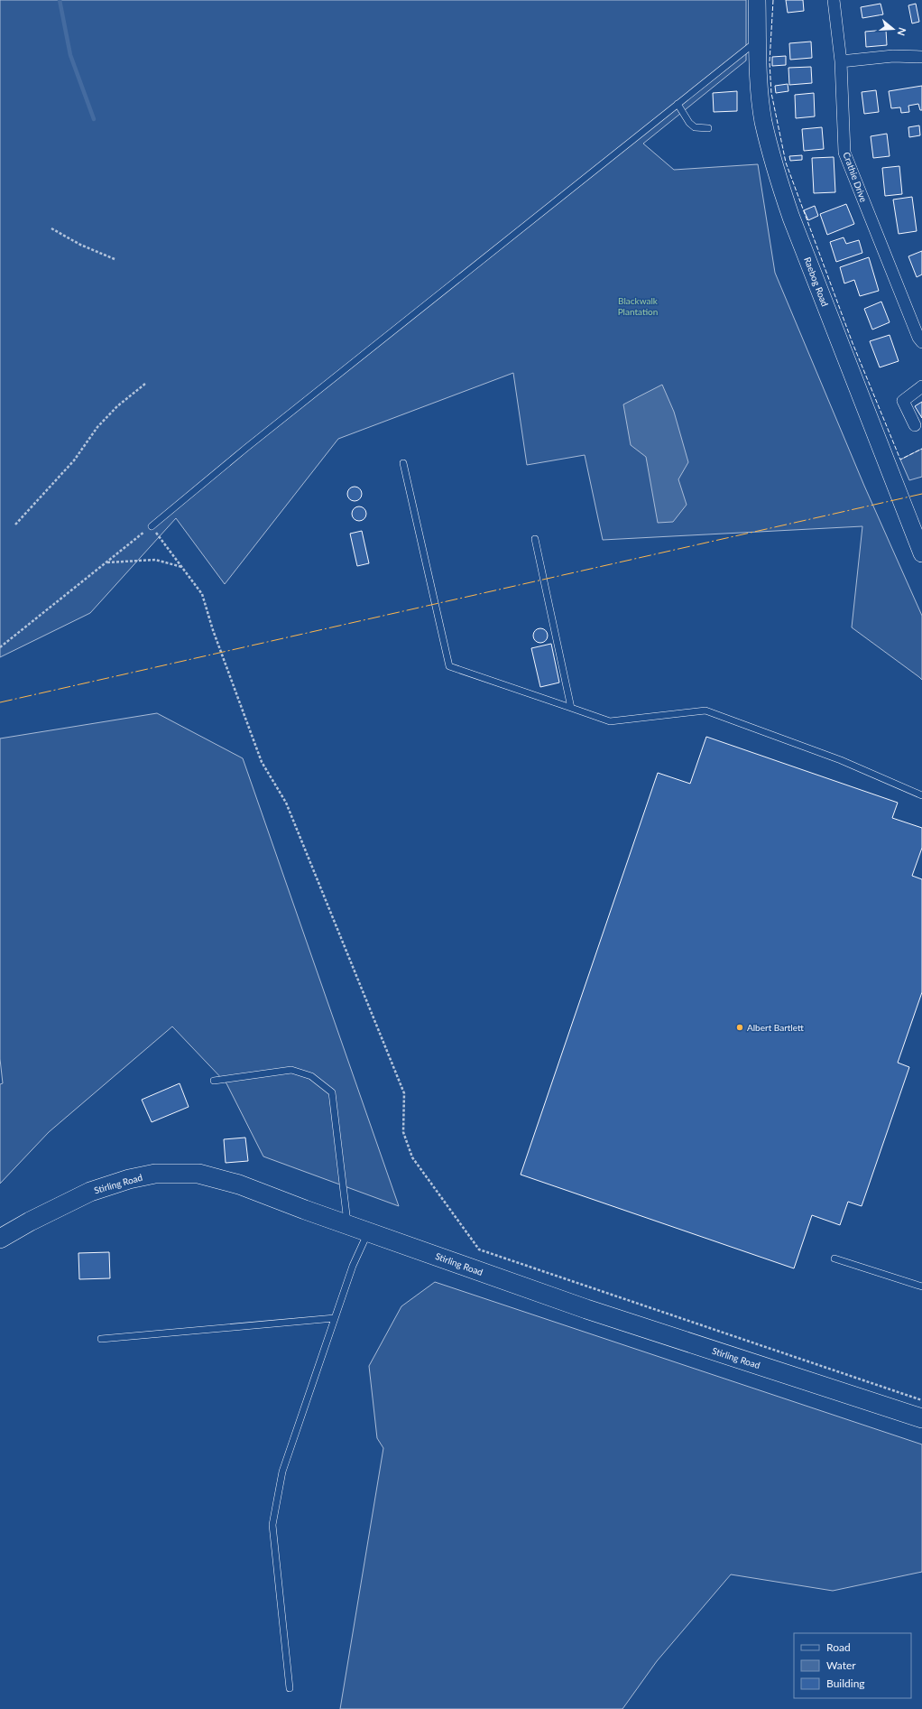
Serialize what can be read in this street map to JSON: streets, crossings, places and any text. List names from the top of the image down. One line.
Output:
{"streets":{"main road":["Raebog Road","Stirling Road"],"street":["Crathie Drive"]},"parks":["Blackwalk Plantation"],"places":["Albert Bartlett"],"legend":["Road","Water","Building"],"north":"right"}
